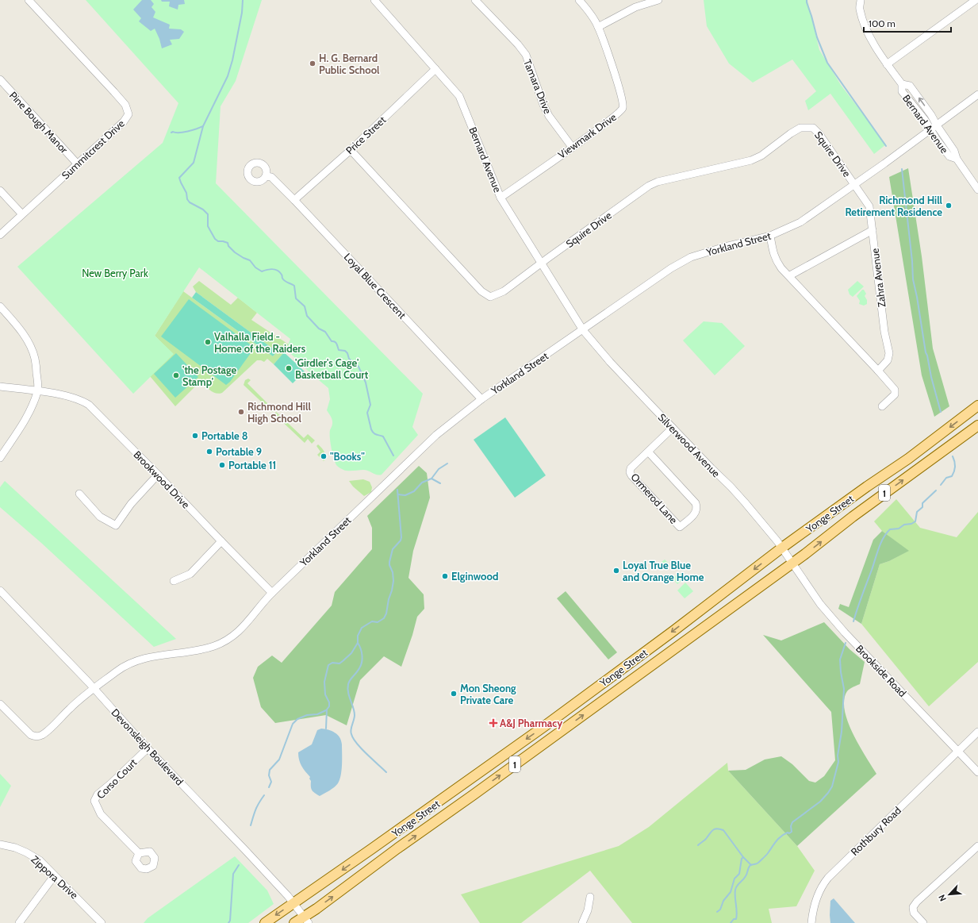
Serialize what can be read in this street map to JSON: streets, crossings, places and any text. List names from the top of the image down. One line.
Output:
{"streets":{"main road":["1","Yonge Street"],"street":["Tamara Drive","Pine Bough Manor","Bernard Avenue","Price Street","Viewmark Drive","Summitcrest Drive","Squire Drive","Yorkland Street","Zahra Avenue","Loyal Blue Crescent","Silverwood Avenue","Brookwood Drive","Ormerod Lane","Brookside Road","Devonsleigh Boulevard","Corso Court","Rothbury Road","Zippora Drive"]},"crossings":[["Tamara Drive","Viewmark Drive"],["Pine Bough Manor","Summitcrest Drive"],["Bernard Avenue","Price Street"],["Bernard Avenue","Viewmark Drive"],["Bernard Avenue","Squire Drive"],["Bernard Avenue","Yorkland Street"],["Bernard Avenue","Silverwood Avenue"],["Price Street","Squire Drive"],["Price Street","Loyal Blue Crescent"],["Squire Drive","Yorkland Street"],["Squire Drive","Zahra Avenue"],["Yorkland Street","Zahra Avenue"],["Yorkland Street","Loyal Blue Crescent"],["Yorkland Street","Silverwood Avenue"],["Yorkland Street","Brookwood Drive"],["Yorkland Street","Devonsleigh Boulevard"],["Silverwood Avenue","Ormerod Lane"],["Silverwood Avenue","Yonge Street"],["Silverwood Avenue","Brookside Road"],["Yonge Street","Brookside Road"],["Yonge Street","Devonsleigh Boulevard"],["Brookside Road","Rothbury Road"],["Devonsleigh Boulevard","Corso Court"]],"parks":["New Berry Park"],"places":{"other":["H. G. Bernard Public School","Richmond Hill Retirement Residence","Valhalla Field - Home of the Raiders","'Girdler's Cage' Basketball Court","'the Postage Stamp'","Richmond Hill High School","Portable 8","Portable 9","\"Books\"","Portable 11","Loyal True Blue and Orange Home","Elginwood","Mon Sheong Private Care"],"health":["A&J Pharmacy"]},"scale_bar":"100 m","north":"bottom left"}
